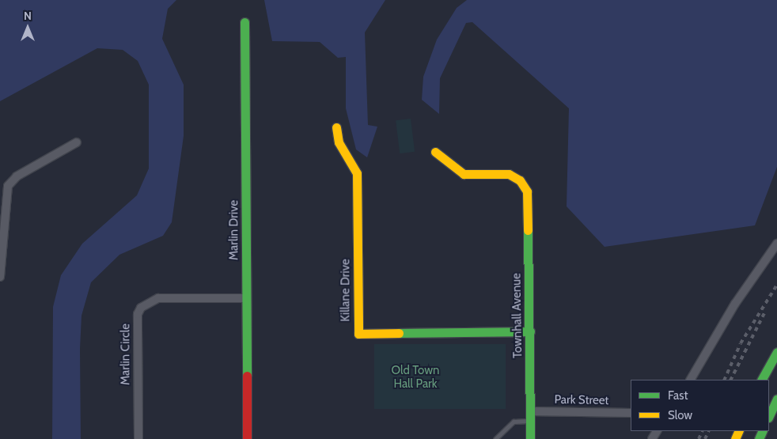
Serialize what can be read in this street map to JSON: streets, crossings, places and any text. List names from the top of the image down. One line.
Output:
{"streets":{"street":["Marlin Drive","Killane Drive","Townhall Avenue","Marlin Circle","Park Street"]},"crossings":[["Marlin Drive","Marlin Circle"],["Killane Drive","Townhall Avenue"],["Townhall Avenue","Park Street"]],"parks":["Old Town Hall Park"],"legend":["Fast","Slow"],"north":"top"}
